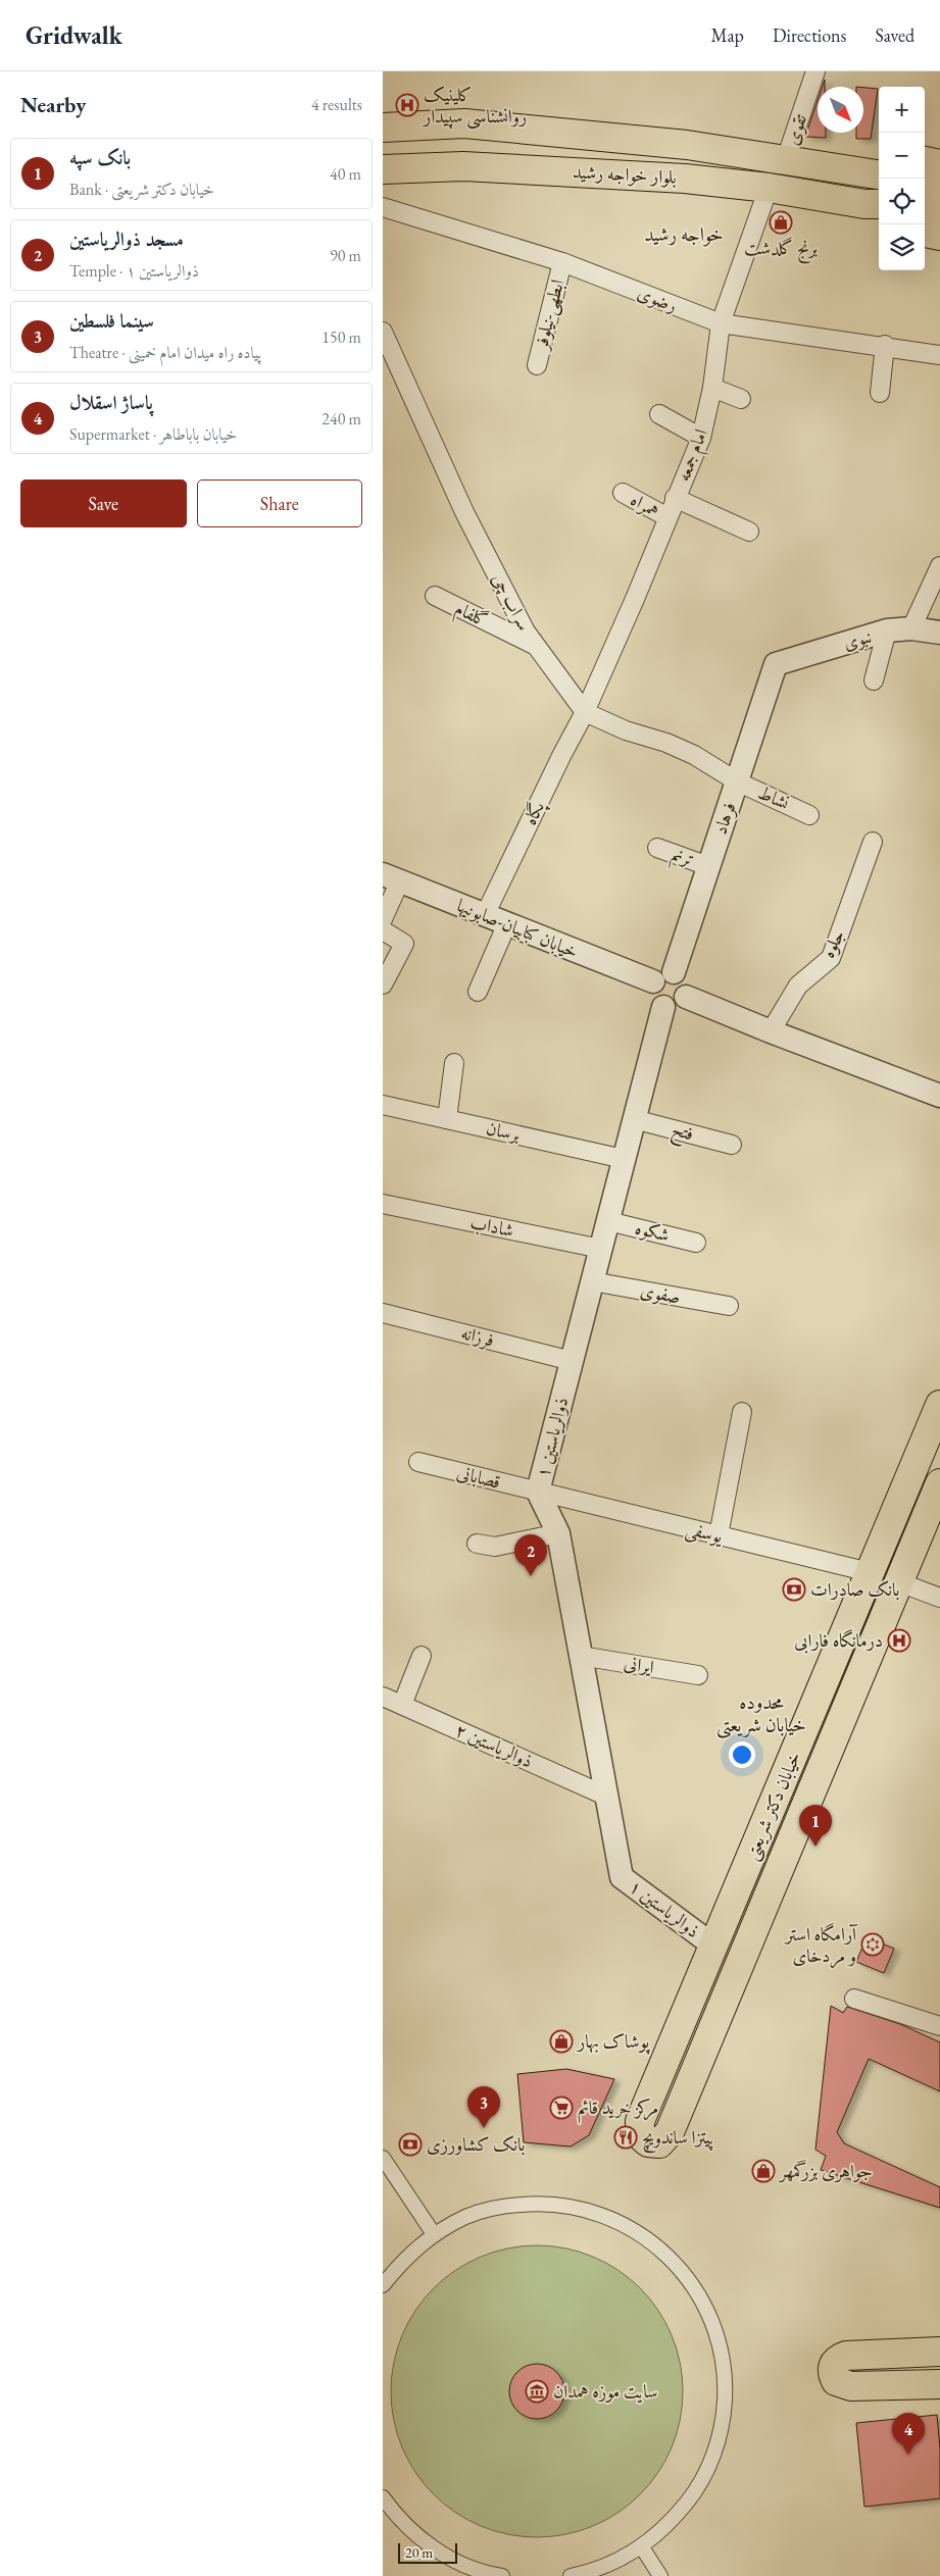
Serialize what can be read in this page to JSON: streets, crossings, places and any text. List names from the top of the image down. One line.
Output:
{"streets":{"main road":["بلوار خواجه رشید","خیابان دکتر شریعتی"],"street":["تقوی","رضوی","ابطهی-نیلوفر","امام جمعه","همراه","سراب چی","گلفام","نبوی","نشاط","پگاه","فرهاد","ترنم","خیابان کبابیان-صابونیها","جلوه","برسان","فتح","شاداب","شکوه","صفوی","فرزانه","ذوالریاستین ۱","قصابانی","یوسفی","ایرانی","ذوالریاستین ۲"]},"crossings":[["تقوی","بلوار خواجه رشید"],["بلوار خواجه رشید","امام جمعه"],["رضوی","ابطهی-نیلوفر"],["رضوی","امام جمعه"],["امام جمعه","همراه"],["امام جمعه","سراب چی"],["امام جمعه","پگاه"],["سراب چی","گلفام"],["سراب چی","نشاط"],["سراب چی","پگاه"],["سراب چی","فرهاد"],["نبوی","فرهاد"],["نشاط","فرهاد"],["پگاه","خیابان کبابیان-صابونیها"],["فرهاد","ترنم"],["فرهاد","خیابان کبابیان-صابونیها"],["فرهاد","ذوالریاستین ۱"],["خیابان کبابیان-صابونیها","ذوالریاستین ۱"],["برسان","ذوالریاستین ۱"],["فتح","ذوالریاستین ۱"],["شاداب","ذوالریاستین ۱"],["شکوه","ذوالریاستین ۱"],["صفوی","ذوالریاستین ۱"],["فرزانه","ذوالریاستین ۱"],["ذوالریاستین ۱","قصابانی"],["ذوالریاستین ۱","یوسفی"],["ذوالریاستین ۱","ایرانی"],["ذوالریاستین ۱","ذوالریاستین ۲"],["ذوالریاستین ۱","خیابان دکتر شریعتی"],["قصابانی","یوسفی"],["یوسفی","خیابان دکتر شریعتی"]],"districts":["خواجه رشید","محدوده خیابان شریعتی"],"places":{"hospital":["کلینیک روانشناسی سپیدار","درمانگاه فارابی"],"shop":["برنج گلدشت","پوشاک بهار","جواهری بزرگمهر"],"bank":["بانک صادرات","بانک کشاورزی"],"synagogue":["آرامگاه استر و مردخای"],"supermarket":["مرکز خرید قائم"],"restaurant":["پیتزا ساندویچ"],"museum":["سایت موزه همدان"]},"scale_bar":"20 m","north":"bottom right","page":{"header":"Gridwalk","nav":["Map","Directions","Saved"],"heading":["Nearby","4 results"],"map_buttons":["+","−"],"list":[{"mark":"1","name":"بانک سپه","note":"Bank · خیابان دکتر شریعتی","value":"40 m"},{"mark":"2","name":"مسجد ذوالریاستین","note":"Temple · ذوالریاستین ۱","value":"90 m"},{"mark":"3","name":"سینما فلسطین","note":"Theatre · پیاده راه میدان امام خمینی","value":"150 m"},{"mark":"4","name":"پاساژ اسقلال","note":"Supermarket · خیابان باباطاهر","value":"240 m"}],"buttons":["Save","Share"],"pins":["2","1","3","4"],"scale":"20 m"}}
